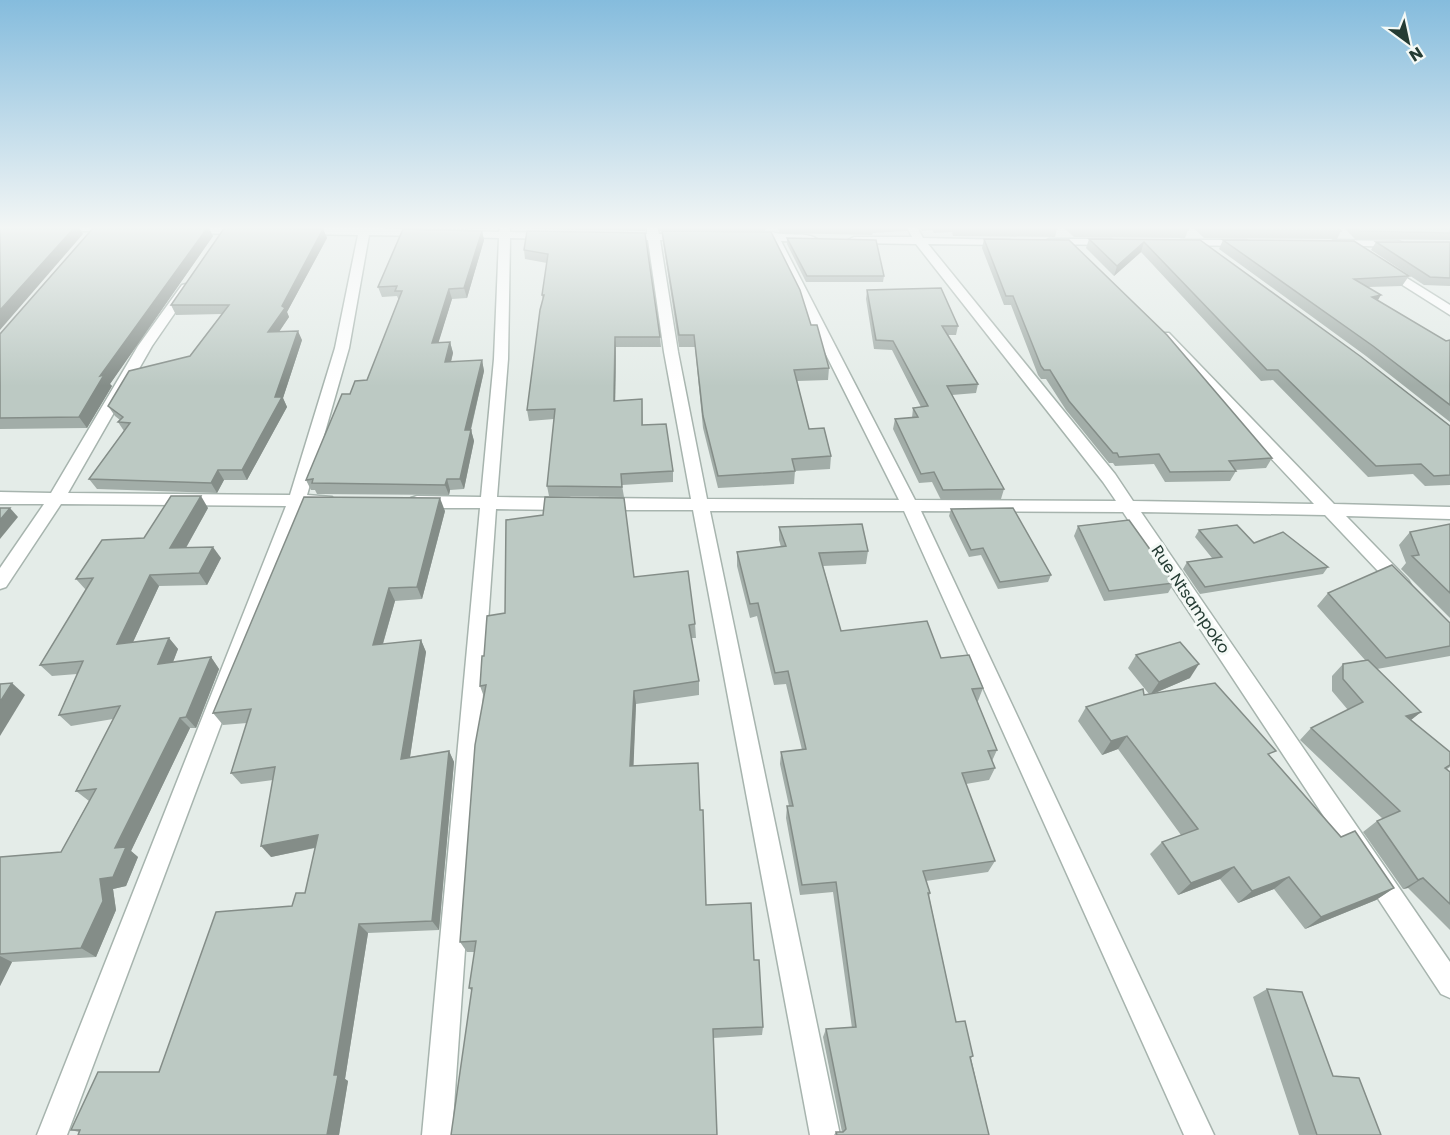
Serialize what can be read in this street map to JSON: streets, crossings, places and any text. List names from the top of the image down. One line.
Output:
{"streets":{"street":["Rue Ntsampoko"]},"north":"bottom right"}
